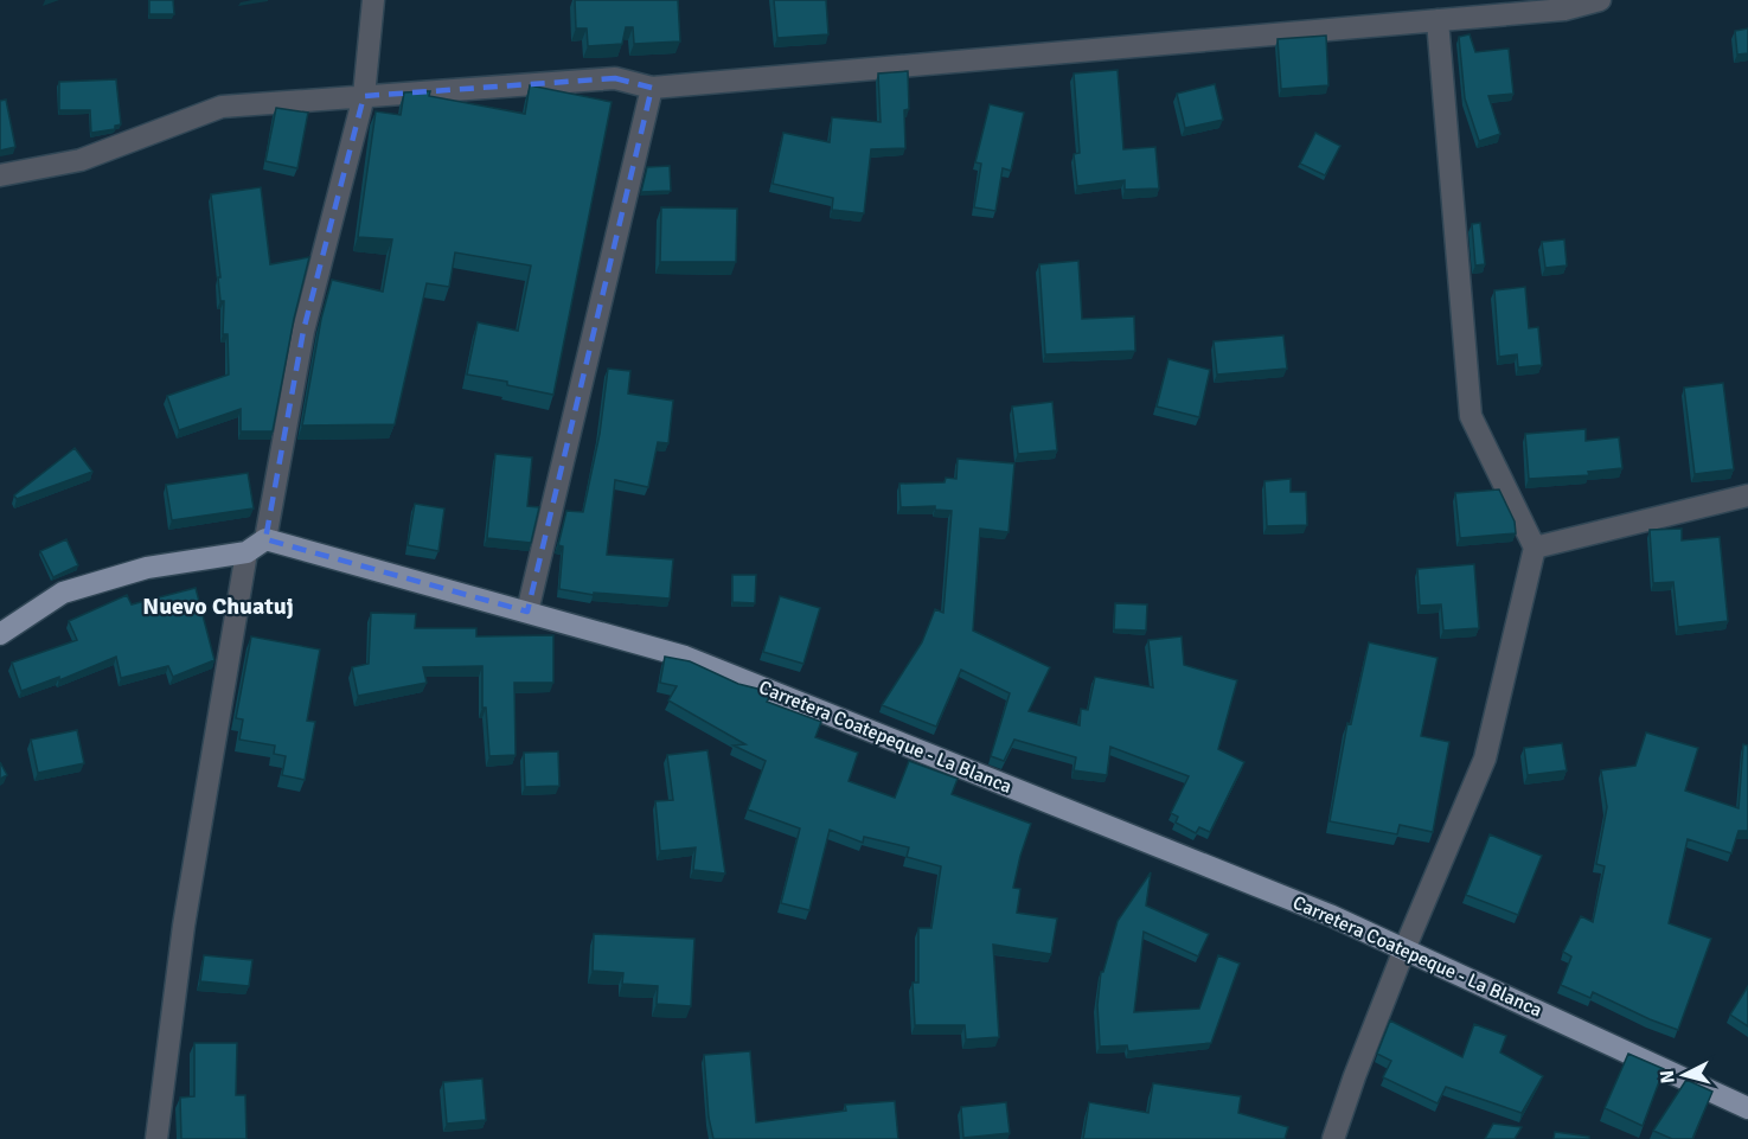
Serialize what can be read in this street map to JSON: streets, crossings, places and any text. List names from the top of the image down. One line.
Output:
{"streets":{"main road":["Carretera Coatepeque - La Blanca"]},"districts":["Nuevo Chuatuj"],"north":"left"}
